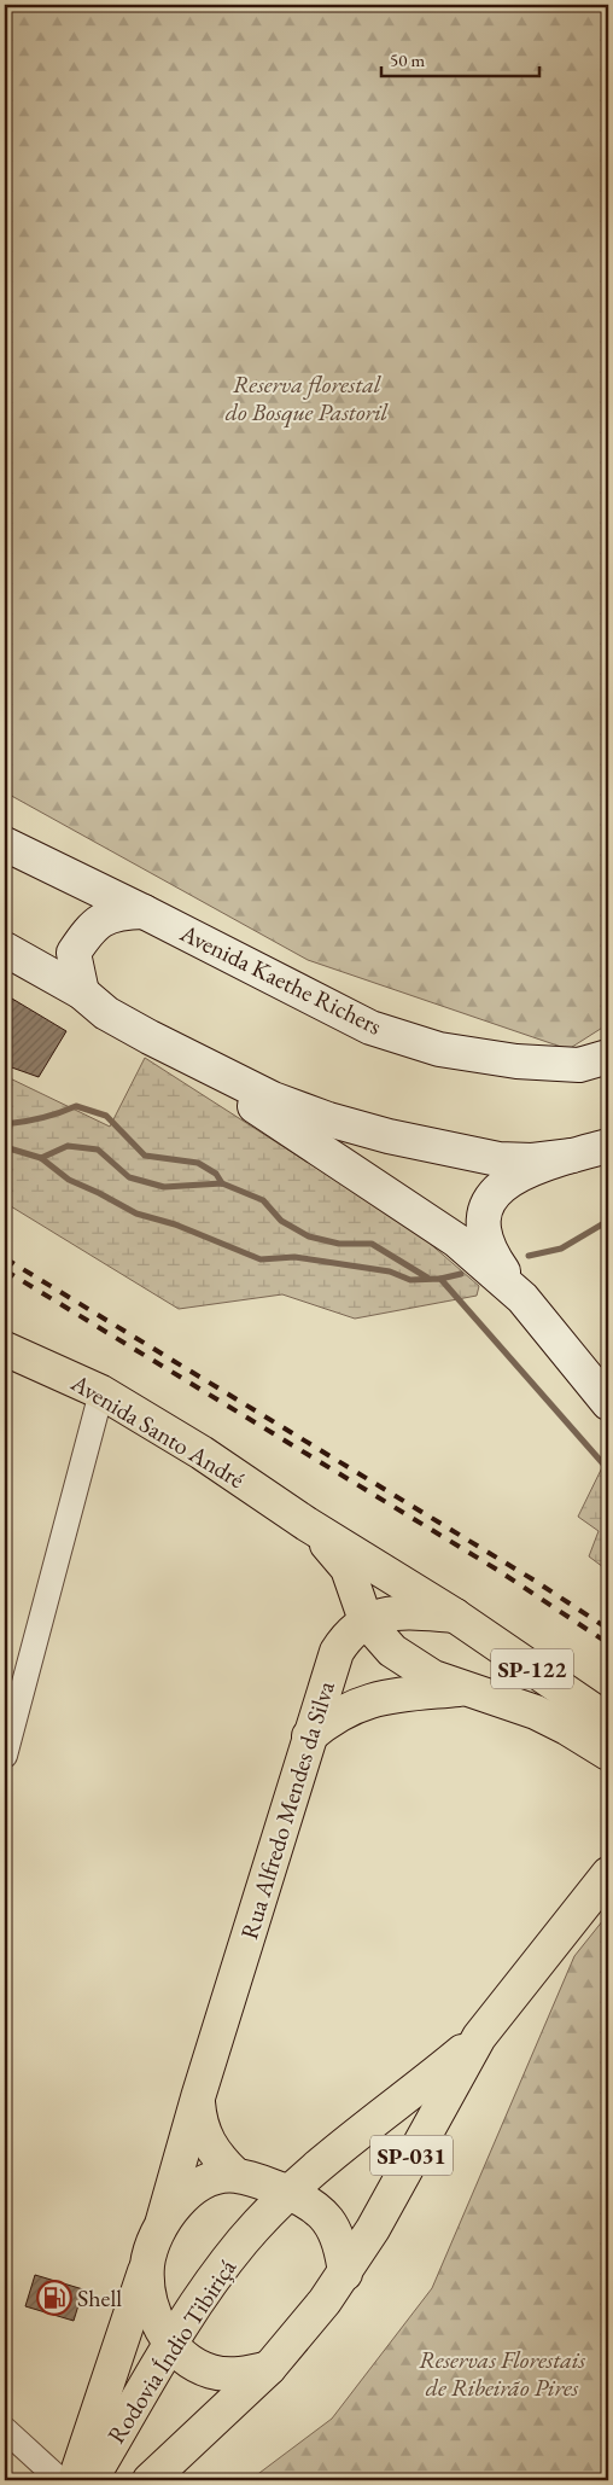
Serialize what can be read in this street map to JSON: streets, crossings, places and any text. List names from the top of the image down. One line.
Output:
{"streets":{"highway":["Avenida Santo André","SP-122","Rua Alfredo Mendes da Silva","SP-031","Rodovia Índio Tibiriçá"],"main road":["Avenida Kaethe Richers"]},"crossings":[["Avenida Santo André","SP-122"],["Avenida Santo André","Rua Alfredo Mendes da Silva"],["SP-122","Rua Alfredo Mendes da Silva"],["Rua Alfredo Mendes da Silva","Rodovia Índio Tibiriçá"]],"parks":["Reserva florestal do Bosque Pastoril","Reservas Florestais de Ribeirão Pires"],"places":{"fuel station":["Shell"]},"scale_bar":"50 m"}
